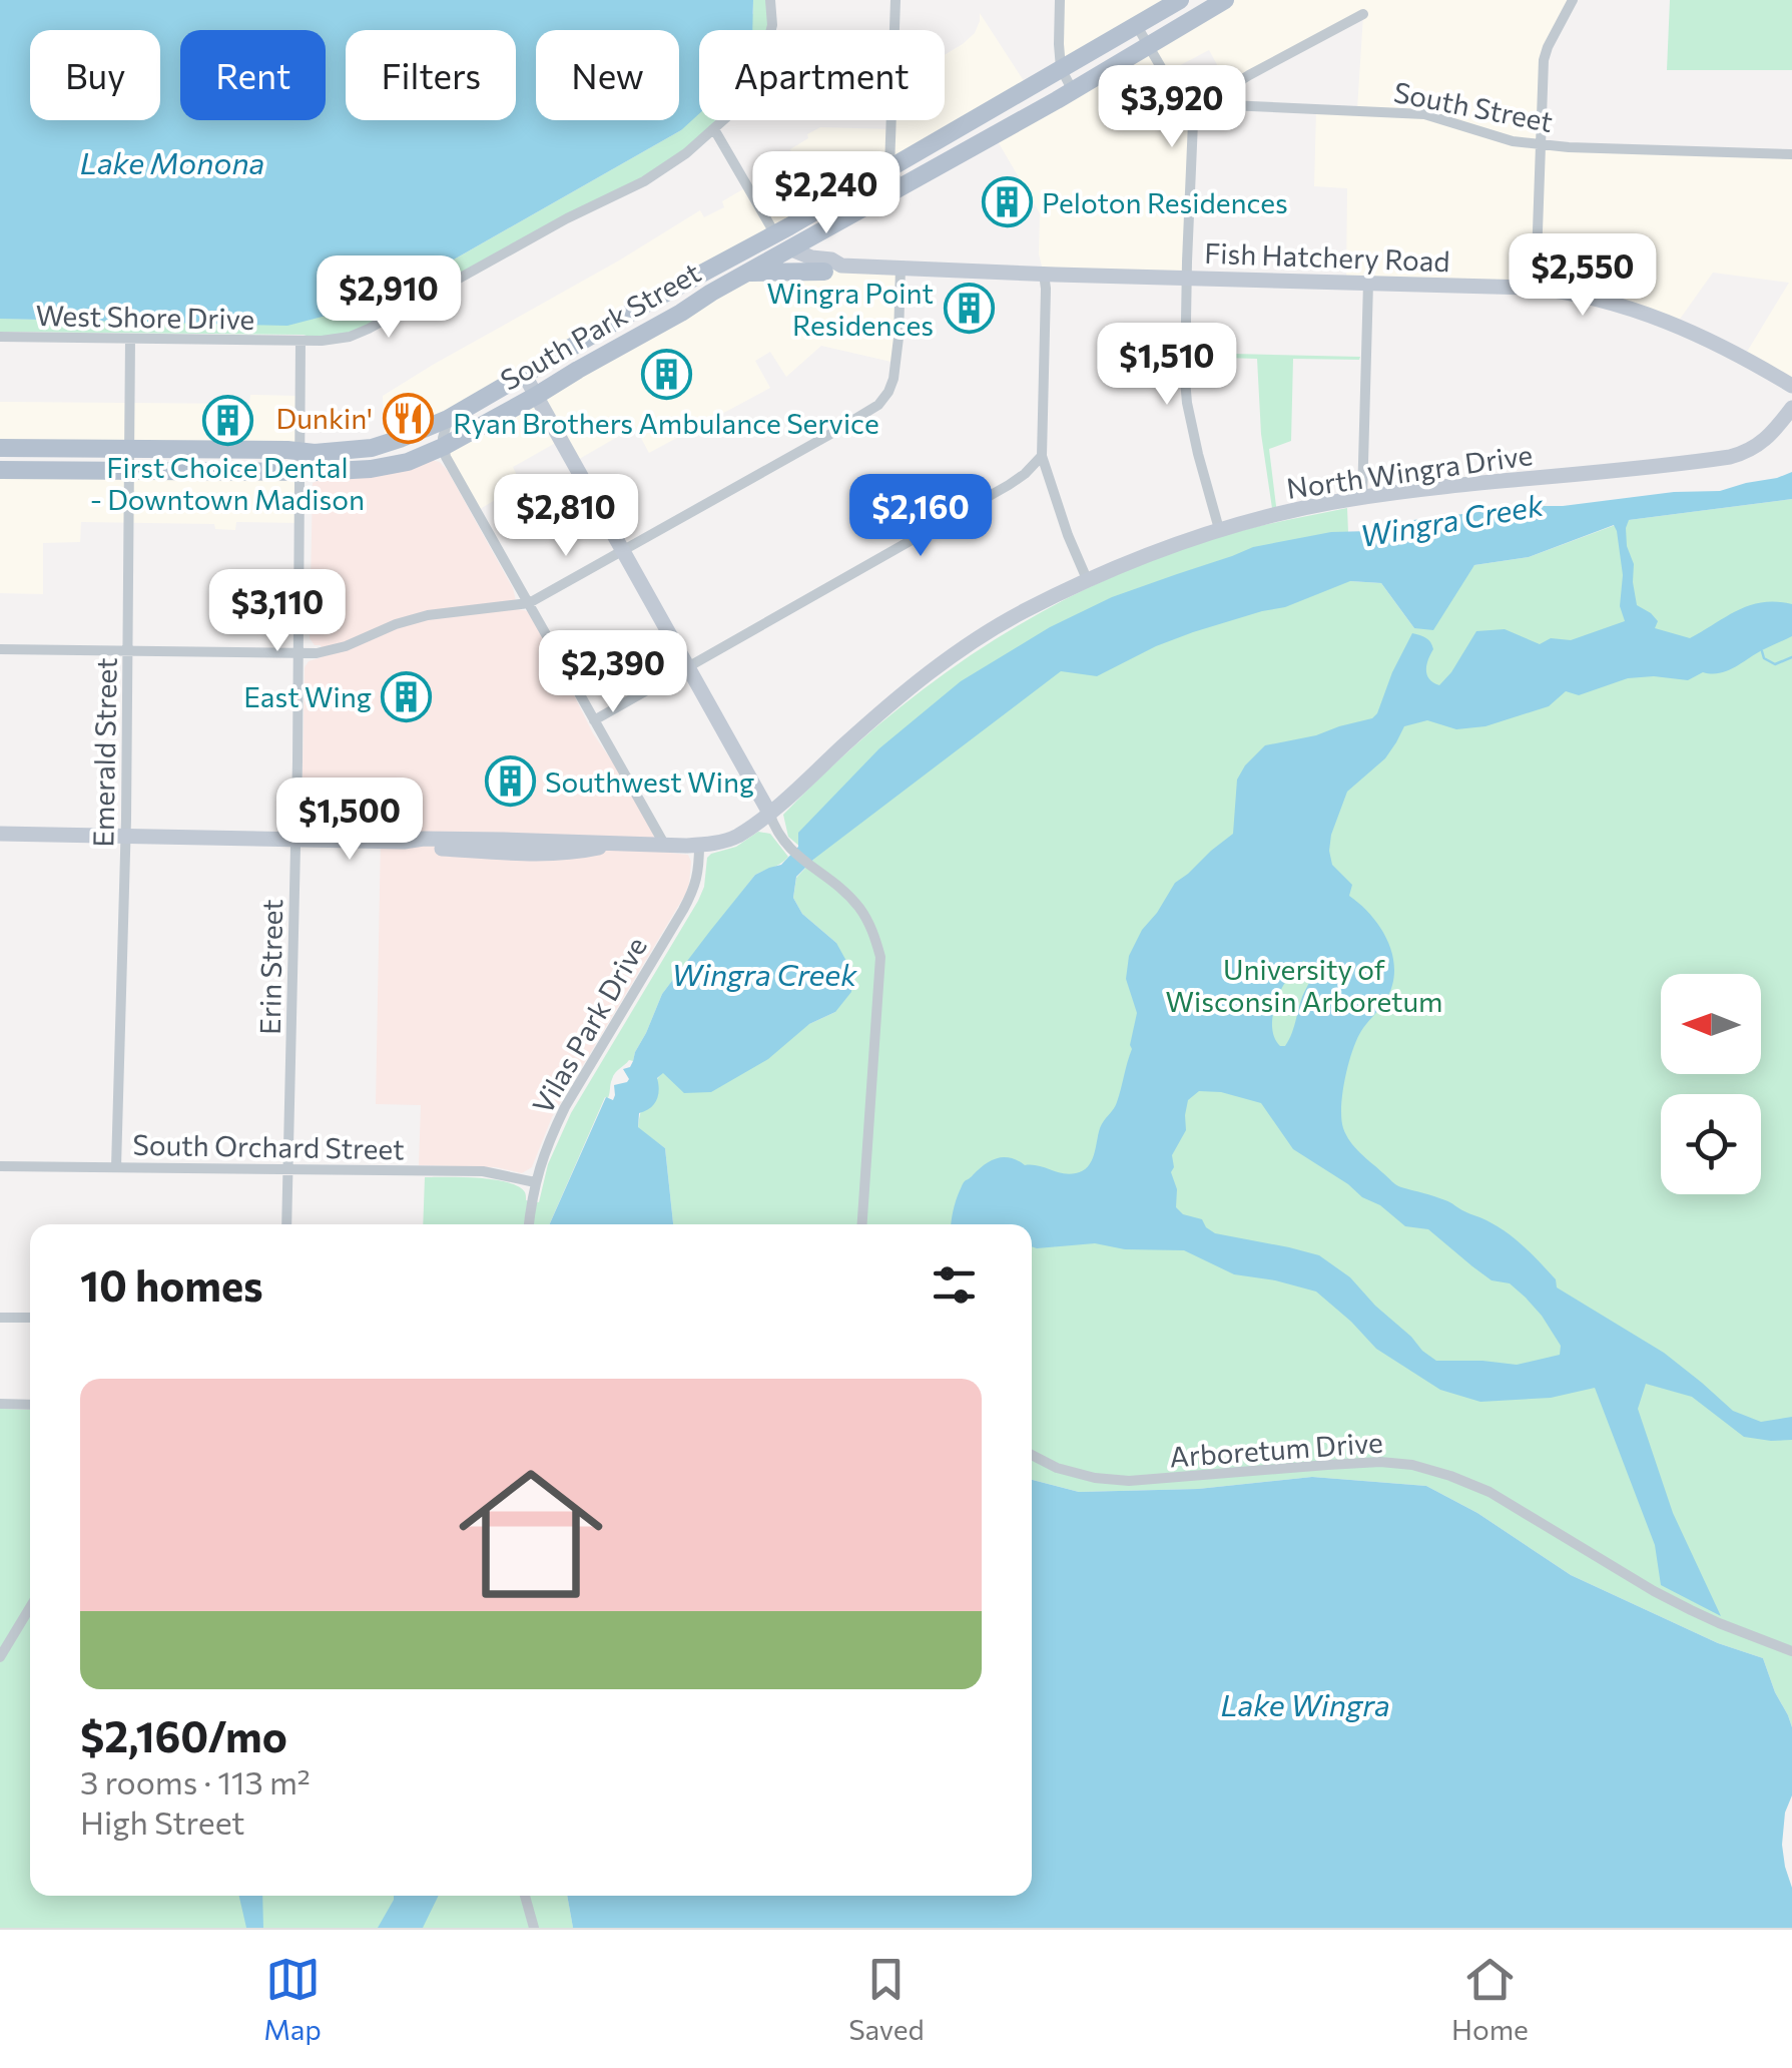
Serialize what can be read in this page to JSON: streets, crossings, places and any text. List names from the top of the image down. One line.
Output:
{"streets":{"main road":["South Park Street"],"street":["South Street","Fish Hatchery Road","West Shore Drive","North Wingra Drive","Emerald Street","Erin Street","Vilas Park Drive","South Orchard Street","Arboretum Drive"]},"crossings":[["Fish Hatchery Road","South Park Street"],["West Shore Drive","Emerald Street"],["West Shore Drive","Erin Street"],["South Park Street","Emerald Street"],["South Park Street","Erin Street"],["North Wingra Drive","Emerald Street"],["North Wingra Drive","Erin Street"],["North Wingra Drive","Vilas Park Drive"],["Emerald Street","South Orchard Street"],["Erin Street","South Orchard Street"],["Vilas Park Drive","South Orchard Street"]],"water":["Lake Monona","Wingra Creek","Lake Wingra"],"parks":["University of Wisconsin Arboretum"],"places":{"building":["Peloton Residences","Wingra Point Residences","Ryan Brothers Ambulance Service","First Choice Dental - Downtown Madison","East Wing","Southwest Wing"],"restaurant":["Dunkin'"]},"north":"left","page":{"chip":["Buy","Rent","Filters","New","Apartment"],"price":["$3,920","$2,240","$2,550","$2,910","$1,510","$2,810","$2,160","$3,110","$2,390","$1,500"],"heading":"10 homes","list":[{"name":"$2,160/mo","note":"3 rooms · 113 m² · High Street"}],"tabs":["Map","Saved","Home"]}}
